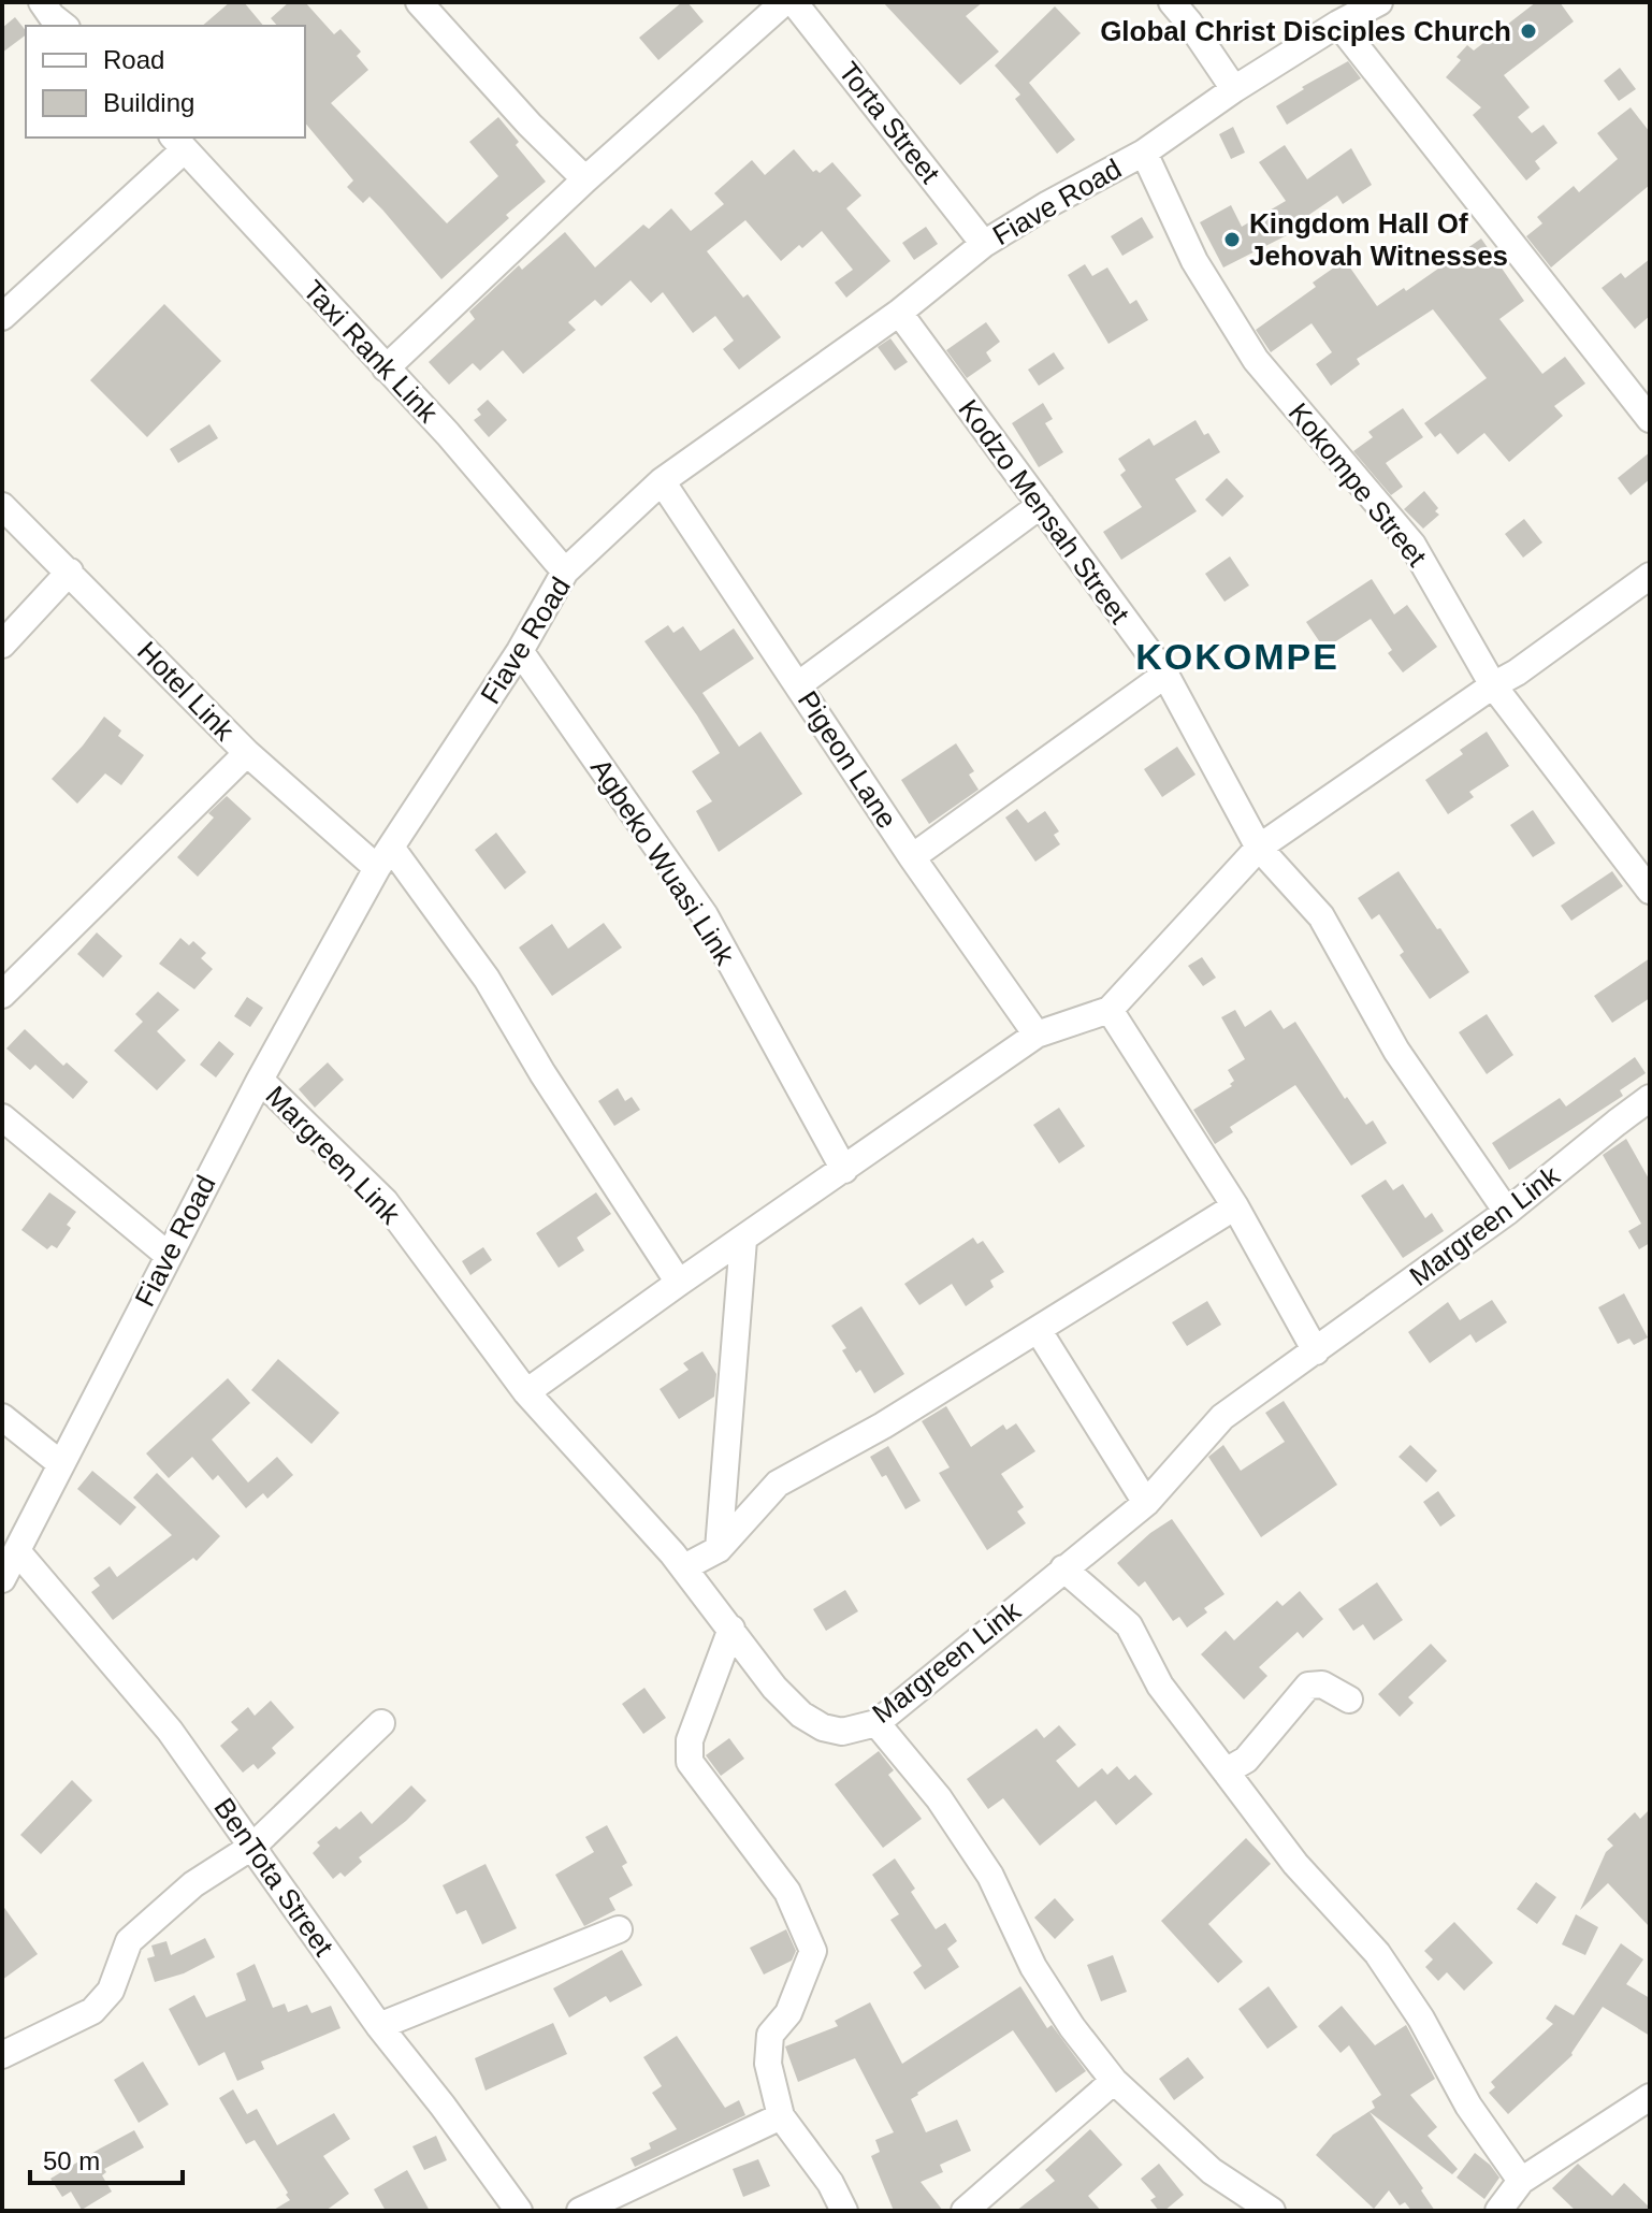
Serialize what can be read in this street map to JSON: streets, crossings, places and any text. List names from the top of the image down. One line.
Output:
{"streets":{"street":["Torta Street","Fiave Road","Taxi Rank Link","Kokompe Street","Kodzo Mensah Street","Hotel Link","Pigeon Lane","Agbeko Wuasi Link","Margreen Link","BenTota Street"]},"crossings":[["Torta Street","Fiave Road"],["Fiave Road","Taxi Rank Link"],["Fiave Road","Kokompe Street"],["Fiave Road","Kodzo Mensah Street"],["Fiave Road","Hotel Link"],["Fiave Road","Pigeon Lane"],["Fiave Road","Agbeko Wuasi Link"],["Fiave Road","Margreen Link"],["Fiave Road","BenTota Street"],["Kodzo Mensah Street","Margreen Link"]],"districts":["KOKOMPE"],"places":["Global Christ Disciples Church","Kingdom Hall Of Jehovah Witnesses"],"legend":["Road","Building"],"scale_bar":"50 m"}
